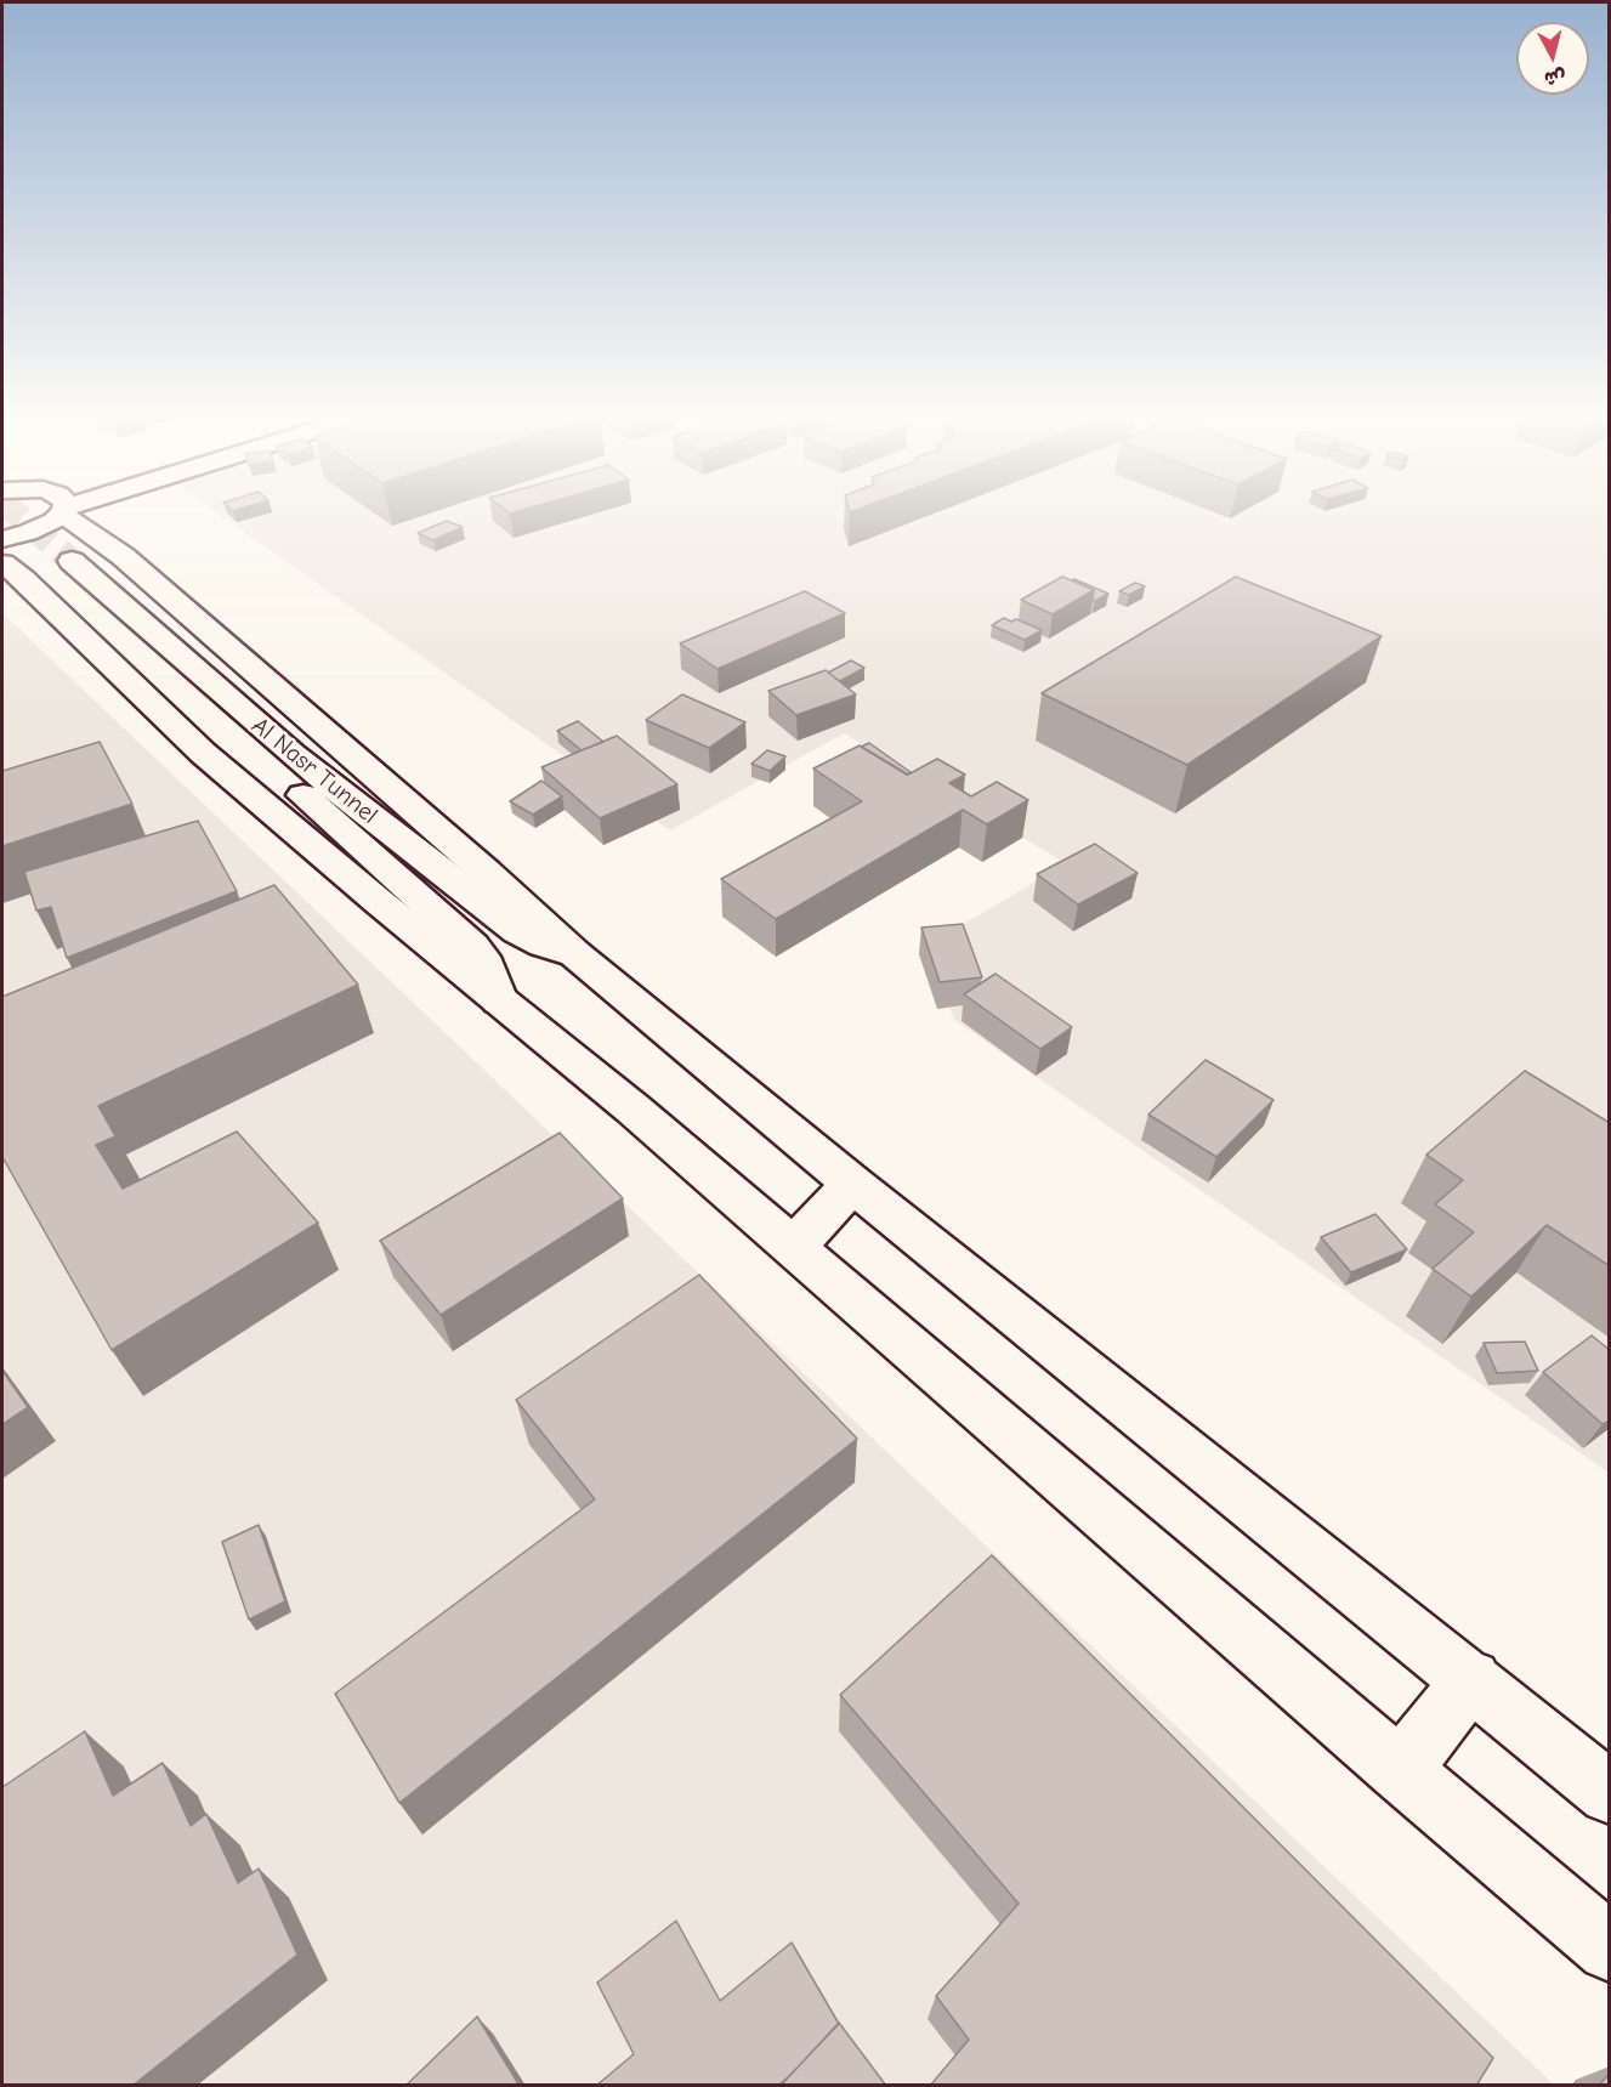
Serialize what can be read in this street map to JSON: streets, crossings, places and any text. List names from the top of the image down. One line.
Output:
{"streets":{"main road":["Al Nasr Tunnel"]},"north":"bottom"}
